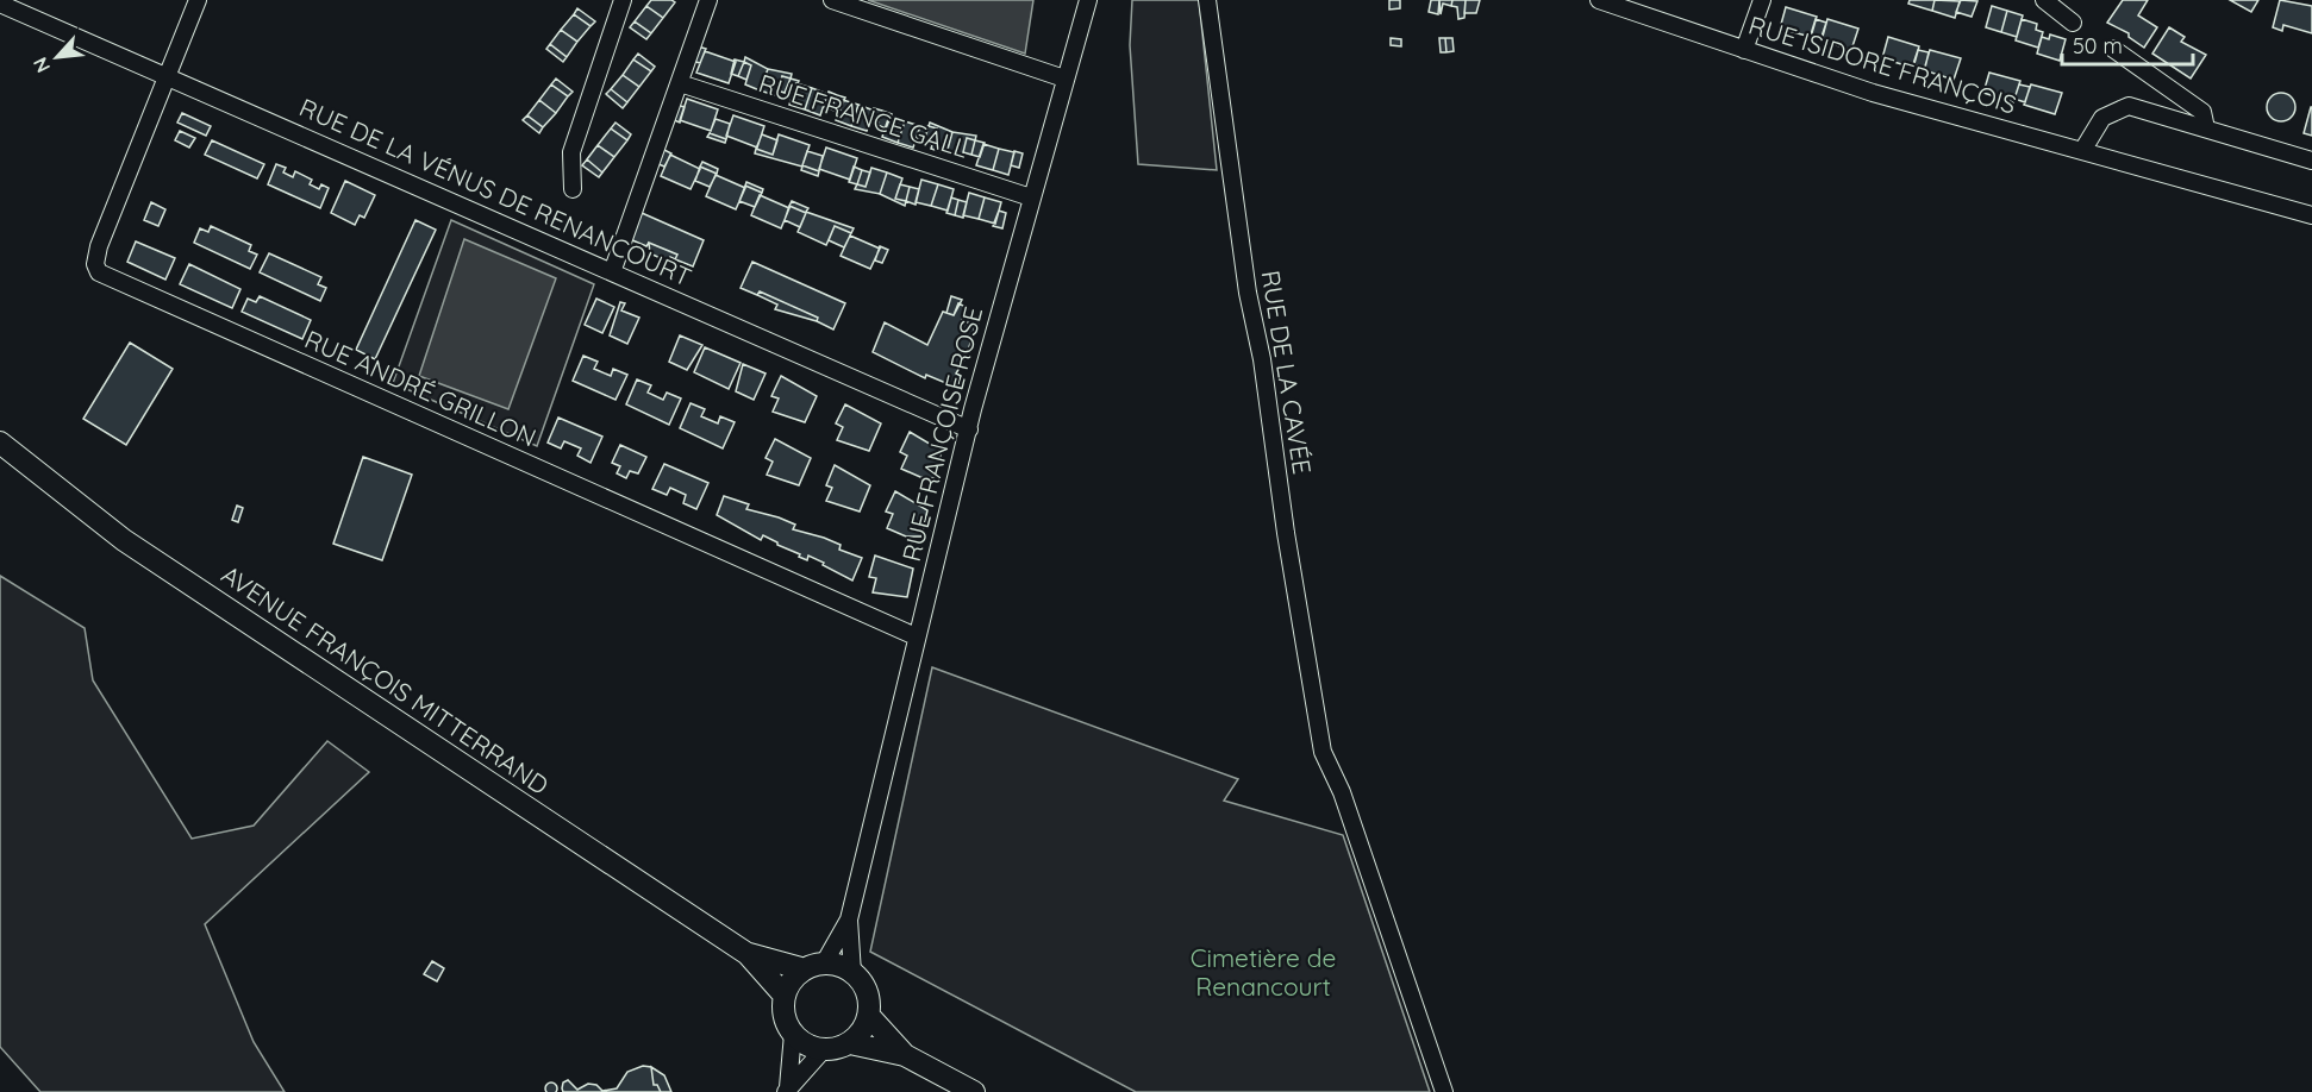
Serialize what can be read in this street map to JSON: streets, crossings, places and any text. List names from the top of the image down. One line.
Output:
{"streets":{"main road":["AVENUE FRANÇOIS MITTERRAND"],"street":["RUE ISIDORE FRANÇOIS","RUE FRANCE GALL","RUE DE LA VÉNUS DE RENANCOURT","RUE DE LA CAVÉE","RUE ANDRÉ GRILLON","RUE FRANÇOISE ROSE"]},"crossings":[["RUE FRANCE GALL","RUE FRANÇOISE ROSE"],["RUE DE LA VÉNUS DE RENANCOURT","RUE ANDRÉ GRILLON"],["RUE DE LA VÉNUS DE RENANCOURT","RUE FRANÇOISE ROSE"],["RUE ANDRÉ GRILLON","RUE FRANÇOISE ROSE"]],"parks":["Cimetière de Renancourt"],"scale_bar":"50 m","north":"bottom left"}
